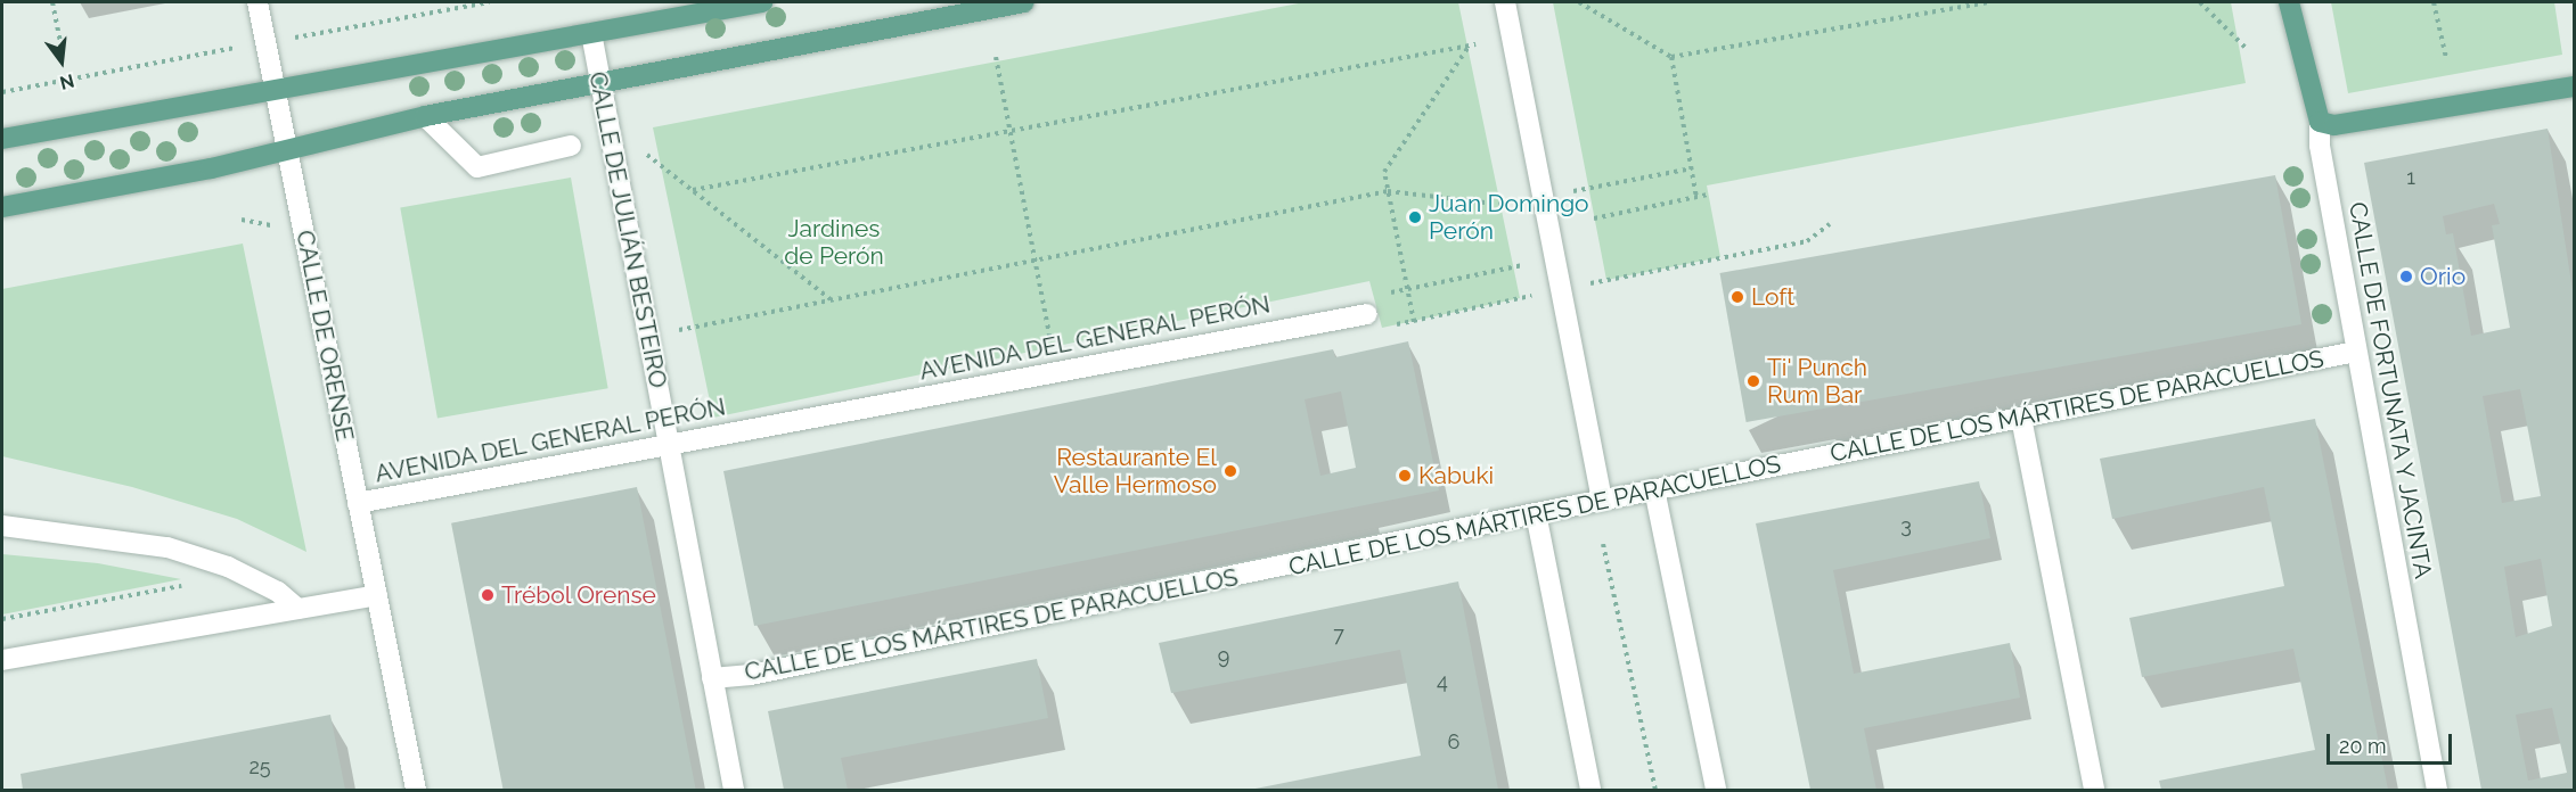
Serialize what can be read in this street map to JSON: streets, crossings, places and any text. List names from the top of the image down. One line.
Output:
{"streets":{"main road":["CALLE DE FORTUNATA Y JACINTA"],"street":["CALLE DE JULIÁN BESTEIRO","CALLE DE ORENSE","AVENIDA DEL GENERAL PERÓN","CALLE DE LOS MÁRTIRES DE PARACUELLOS"]},"crossings":[["CALLE DE JULIÁN BESTEIRO","AVENIDA DEL GENERAL PERÓN"],["CALLE DE JULIÁN BESTEIRO","CALLE DE LOS MÁRTIRES DE PARACUELLOS"],["CALLE DE ORENSE","AVENIDA DEL GENERAL PERÓN"],["CALLE DE FORTUNATA Y JACINTA","CALLE DE LOS MÁRTIRES DE PARACUELLOS"]],"parks":["Jardines de Perón"],"places":["Juan Domingo Perón","Orio","Loft","Ti' Punch Rum Bar","Restaurante El Valle Hermoso","Kabuki","Trébol Orense"],"house_numbers":["1","3","7","9","4","6","25"],"scale_bar":"20 m","north":"bottom"}
